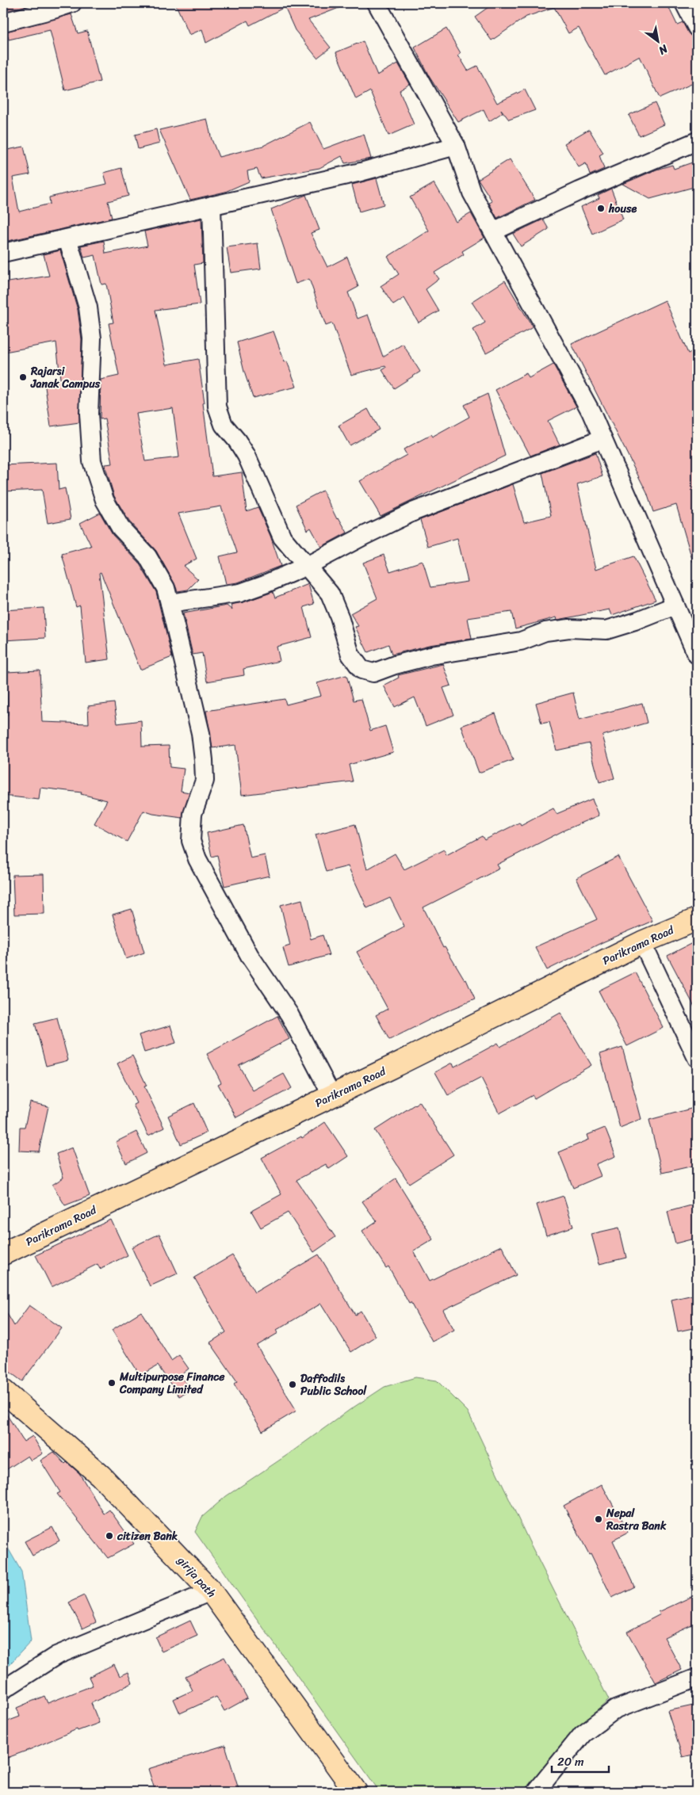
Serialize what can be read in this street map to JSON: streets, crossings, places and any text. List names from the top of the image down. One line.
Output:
{"streets":{"main road":["Parikrama Road","girija path"]},"places":["house","Rajarsi Janak Campus","Multipurpose Finance Company Limited","Daffodils Public School","Nepal Rastra Bank","citizen Bank"],"scale_bar":"20 m","north":"bottom right"}
